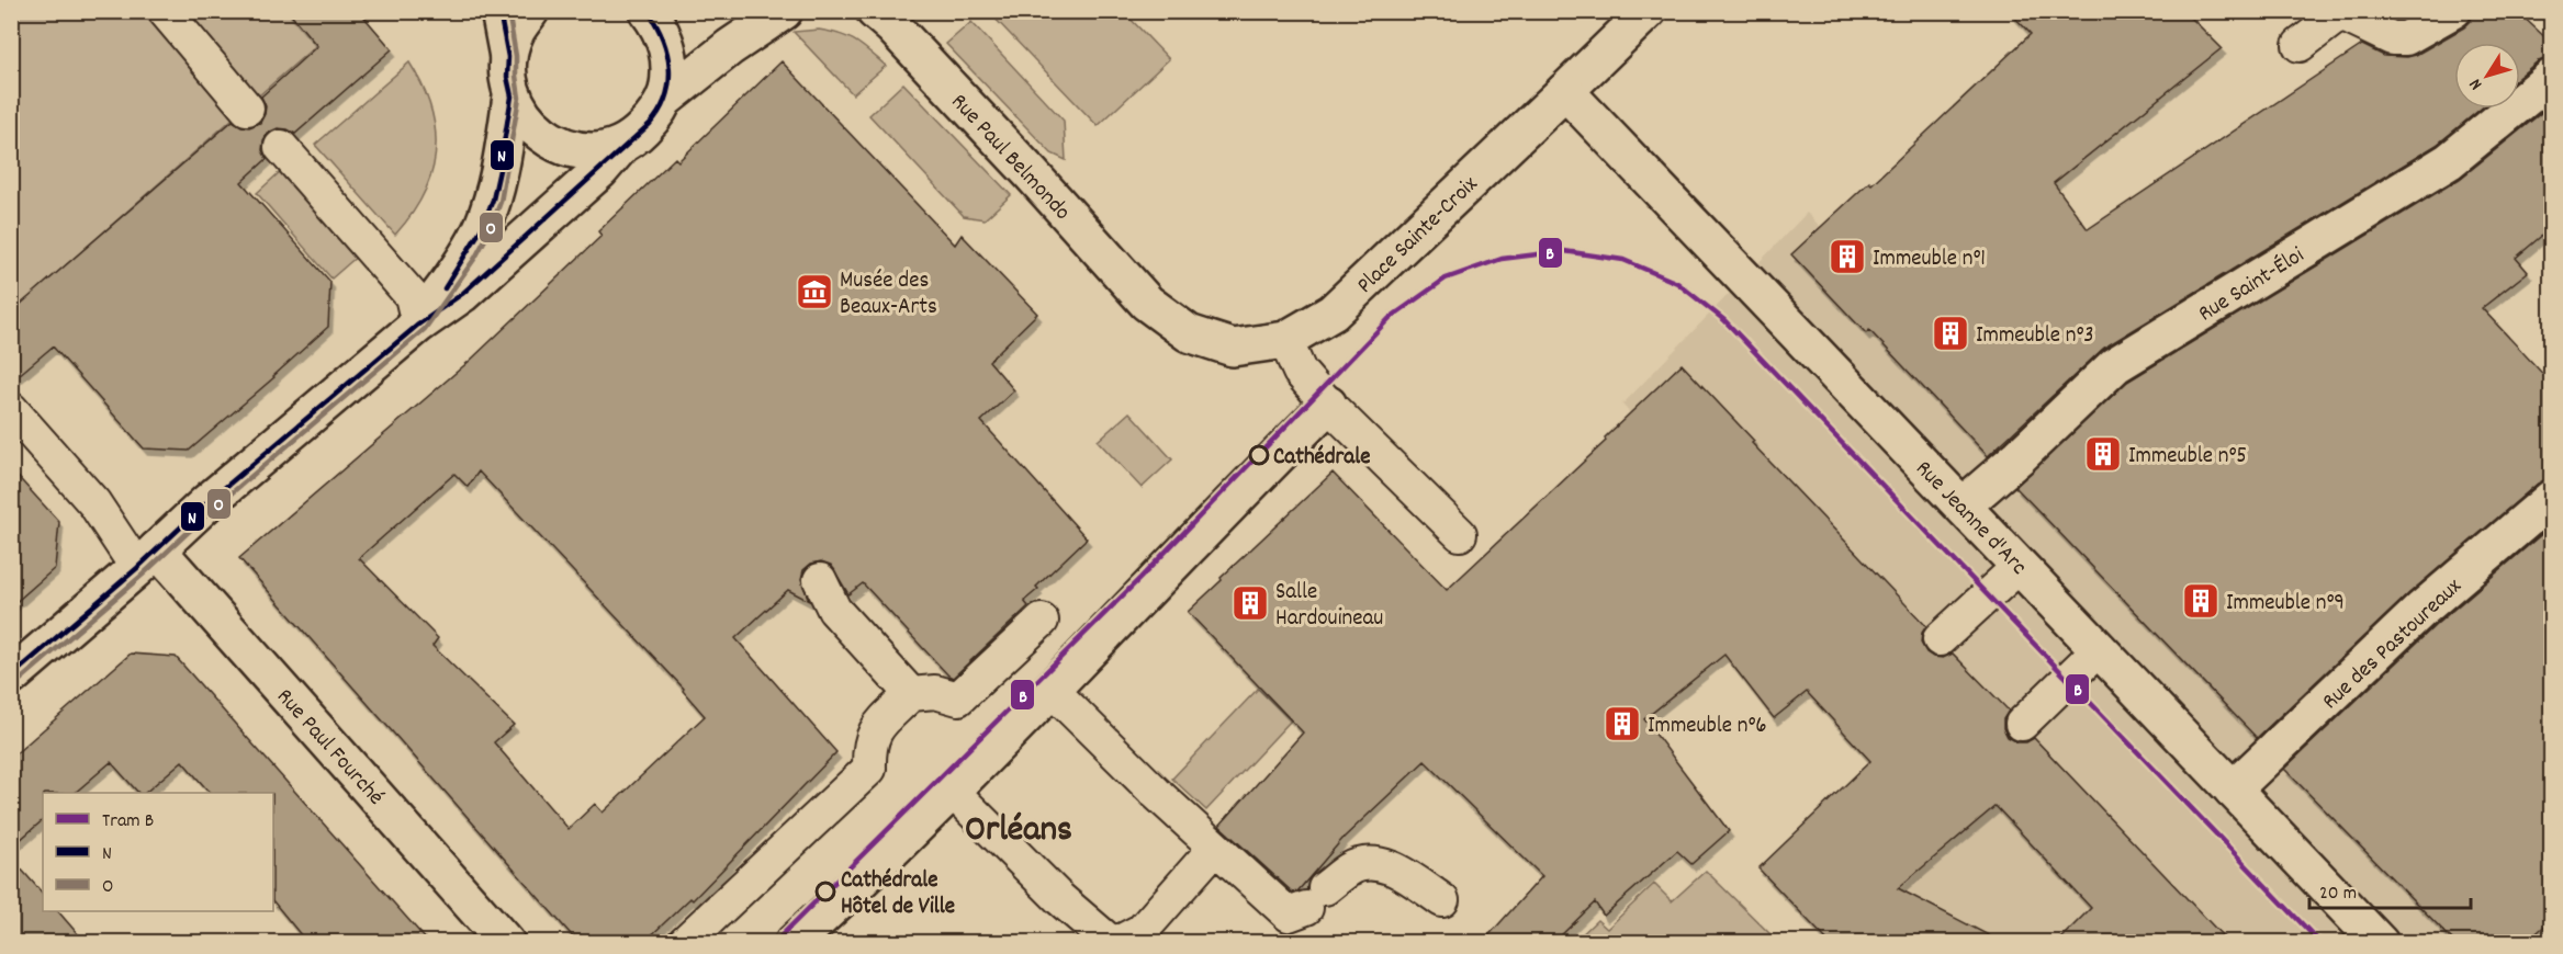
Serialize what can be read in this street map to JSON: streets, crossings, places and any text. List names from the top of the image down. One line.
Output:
{"streets":{"street":["Rue Paul Belmondo","Place Sainte-Croix","Rue Saint-Éloi","Rue Jeanne d'Arc","Rue des Pastoureaux","Rue Paul Fourché"]},"crossings":[["Rue Paul Belmondo","Place Sainte-Croix"],["Place Sainte-Croix","Rue Jeanne d'Arc"],["Rue Saint-Éloi","Rue Jeanne d'Arc"],["Rue Jeanne d'Arc","Rue des Pastoureaux"]],"districts":["Orléans"],"places":{"building":["Immeuble n°1","Immeuble n°3","Immeuble n°5","Immeuble n°9","Salle Hardouineau","Immeuble n°6"],"museum":["Musée des Beaux-Arts"],"other":["Cathédrale","Cathédrale Hôtel de Ville"]},"lines":["transit line N","transit line O","tram line B"],"legend":["Tram B","N","O"],"scale_bar":"20 m","north":"bottom left"}
